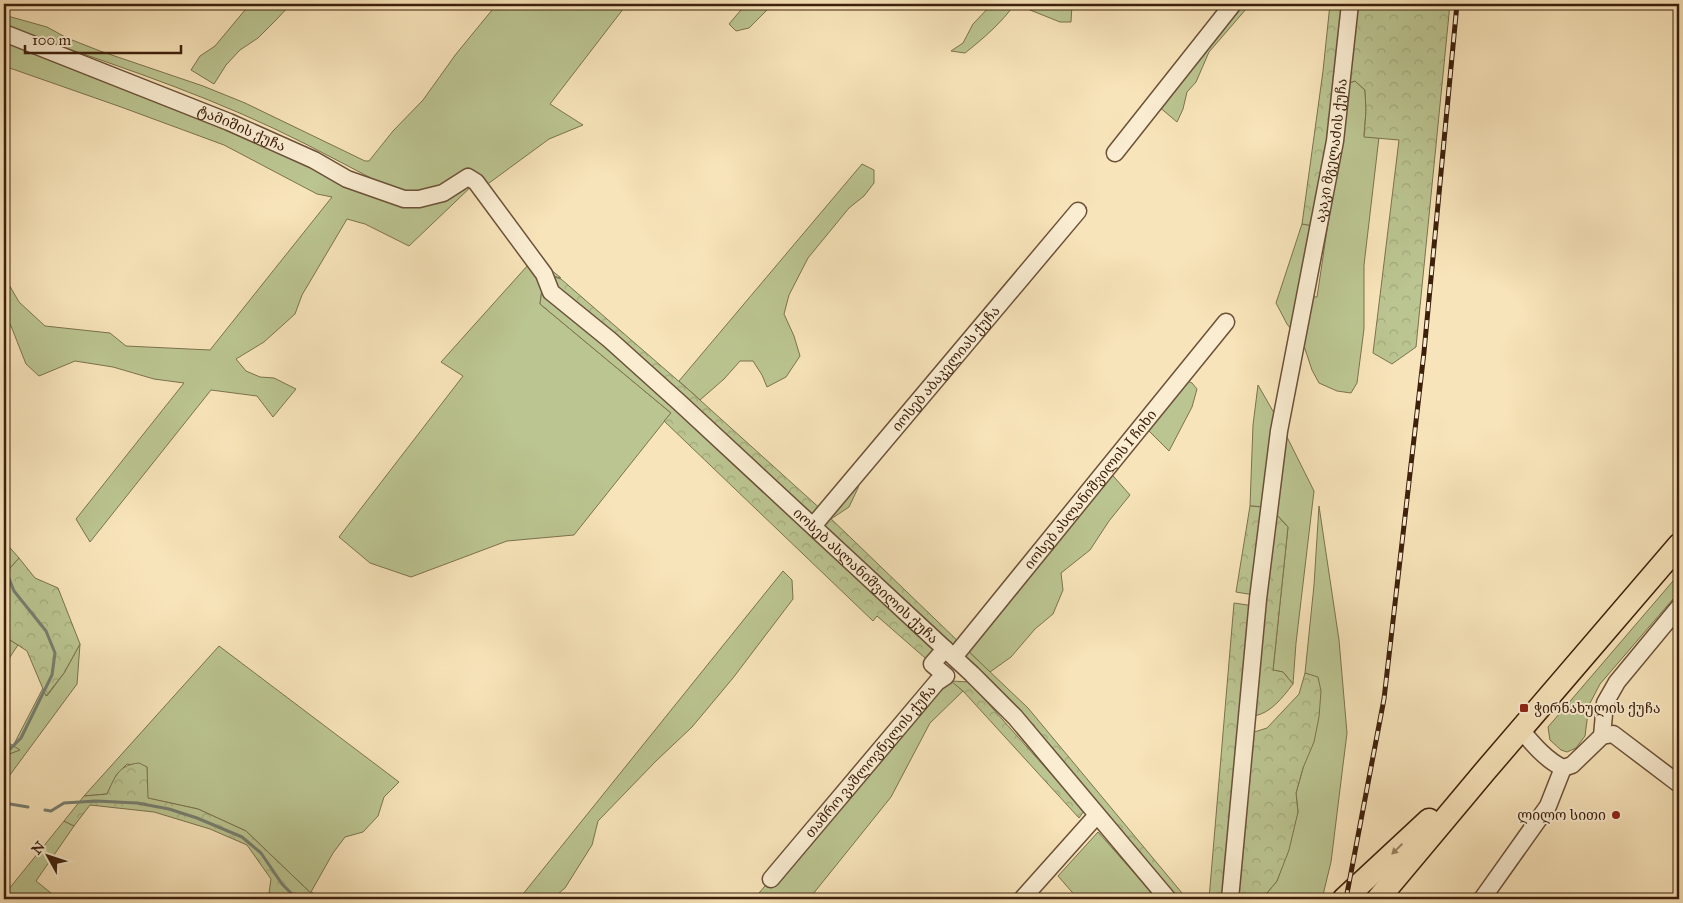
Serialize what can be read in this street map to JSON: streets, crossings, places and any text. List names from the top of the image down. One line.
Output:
{"streets":{"street":["ტამიშის ქუჩა","აკაკი მგელაძის ქუჩა","იოსებ აბაკელიას ქუჩა","იოსებ ასლანიშვილის I ჩიხი","იოსებ ასლანიშვილის ქუჩა","თამრო ვაშლოვნელის ქუჩა"]},"crossings":[["ტამიშის ქუჩა","იოსებ ასლანიშვილის ქუჩა"],["იოსებ აბაკელიას ქუჩა","იოსებ ასლანიშვილის ქუჩა"],["იოსებ ასლანიშვილის I ჩიხი","იოსებ ასლანიშვილის ქუჩა"],["იოსებ ასლანიშვილის I ჩიხი","თამრო ვაშლოვნელის ქუჩა"],["იოსებ ასლანიშვილის ქუჩა","თამრო ვაშლოვნელის ქუჩა"]],"places":{"transit":["ჭირნახულის ქუჩა"],"other":["ლილო სითი"]},"scale_bar":"100 m","north":"top left"}
